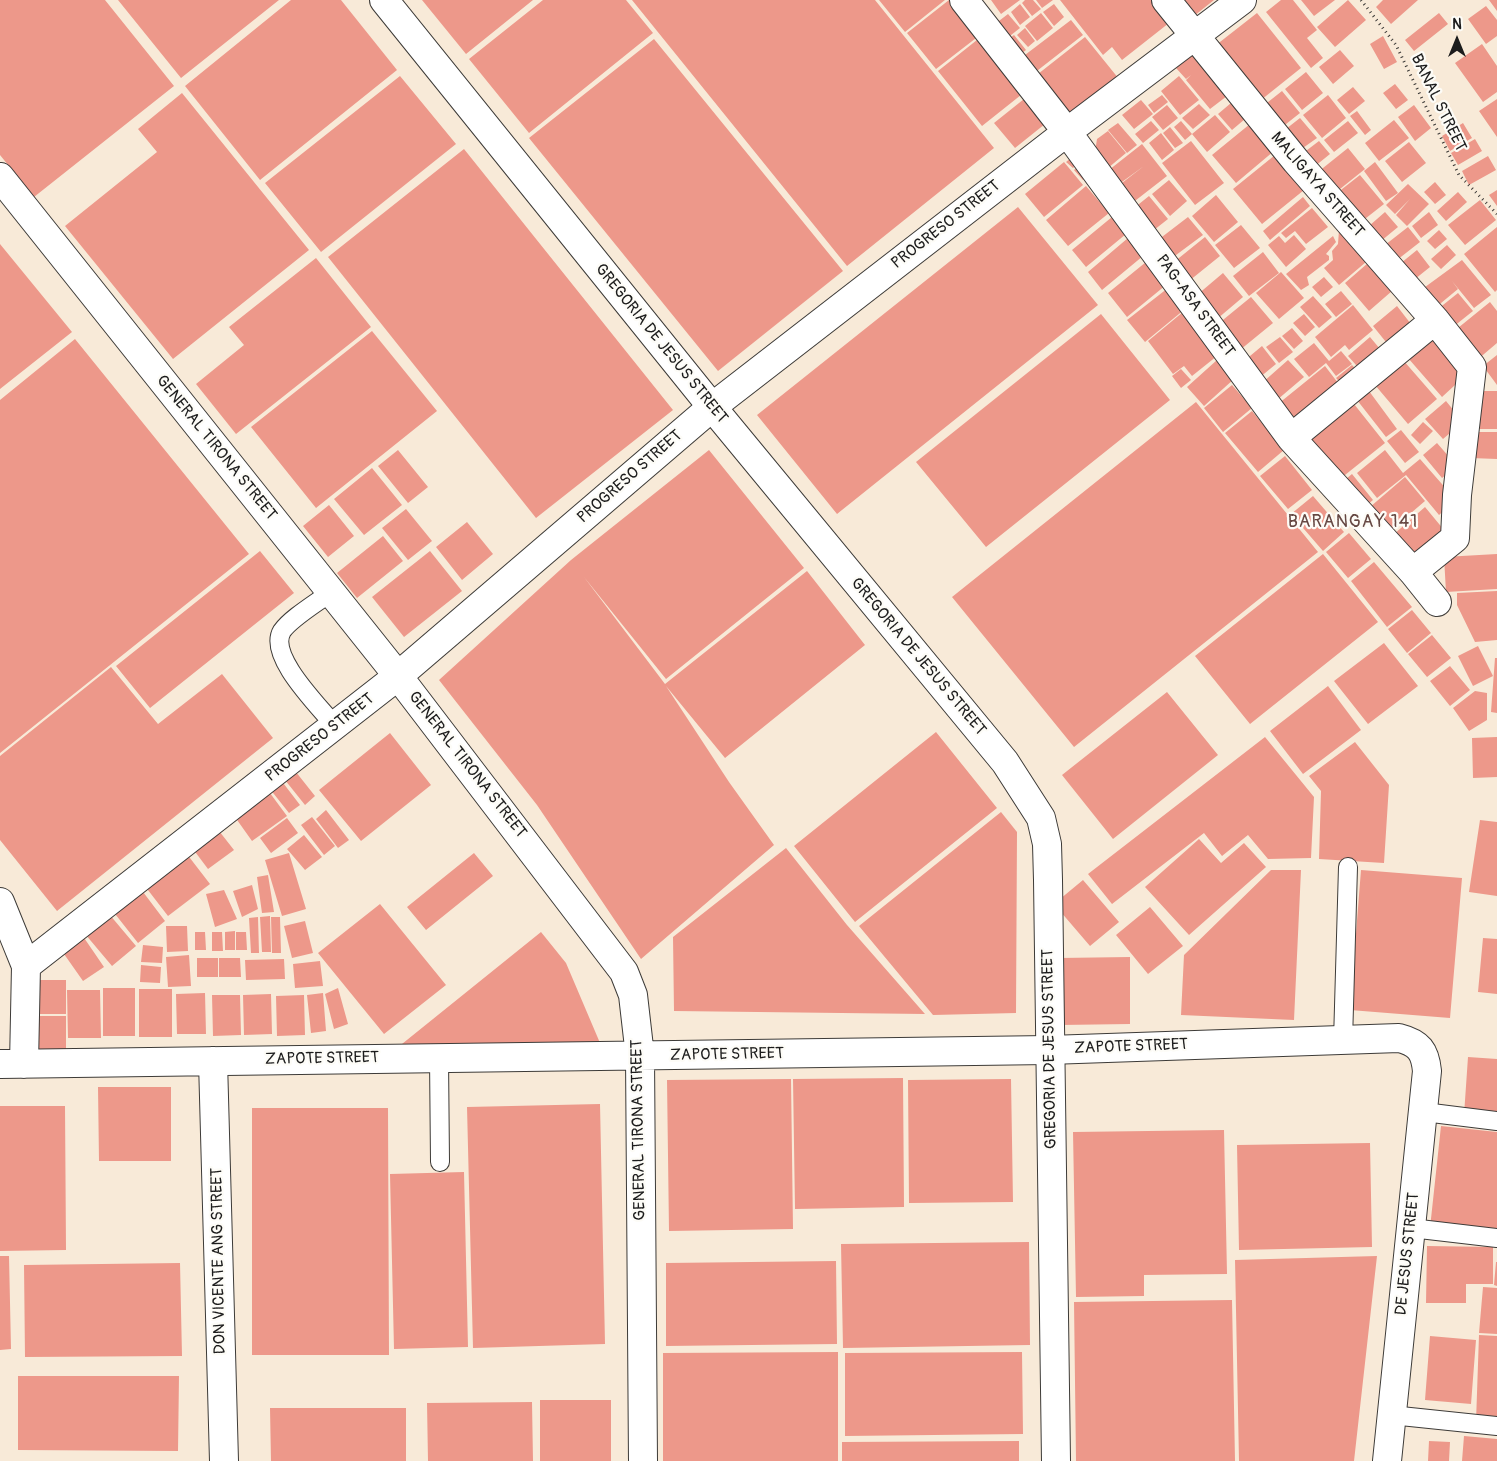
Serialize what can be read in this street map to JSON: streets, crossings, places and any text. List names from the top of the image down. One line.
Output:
{"streets":{"street":["MALIGAYA STREET","PROGRESO STREET","PAG-ASA STREET","GREGORIA DE JESUS STREET","GENERAL TIRONA STREET","ZAPOTE STREET","DE JESUS STREET","DON VICENTE ANG STREET"],"path":["BANAL STREET"]},"crossings":[["MALIGAYA STREET","PROGRESO STREET"],["MALIGAYA STREET","PAG-ASA STREET"],["PROGRESO STREET","PAG-ASA STREET"],["PROGRESO STREET","GREGORIA DE JESUS STREET"],["PROGRESO STREET","GENERAL TIRONA STREET"],["GREGORIA DE JESUS STREET","ZAPOTE STREET"],["GENERAL TIRONA STREET","ZAPOTE STREET"],["ZAPOTE STREET","DE JESUS STREET"],["ZAPOTE STREET","DON VICENTE ANG STREET"]],"districts":["BARANGAY 141"],"north":"top"}
